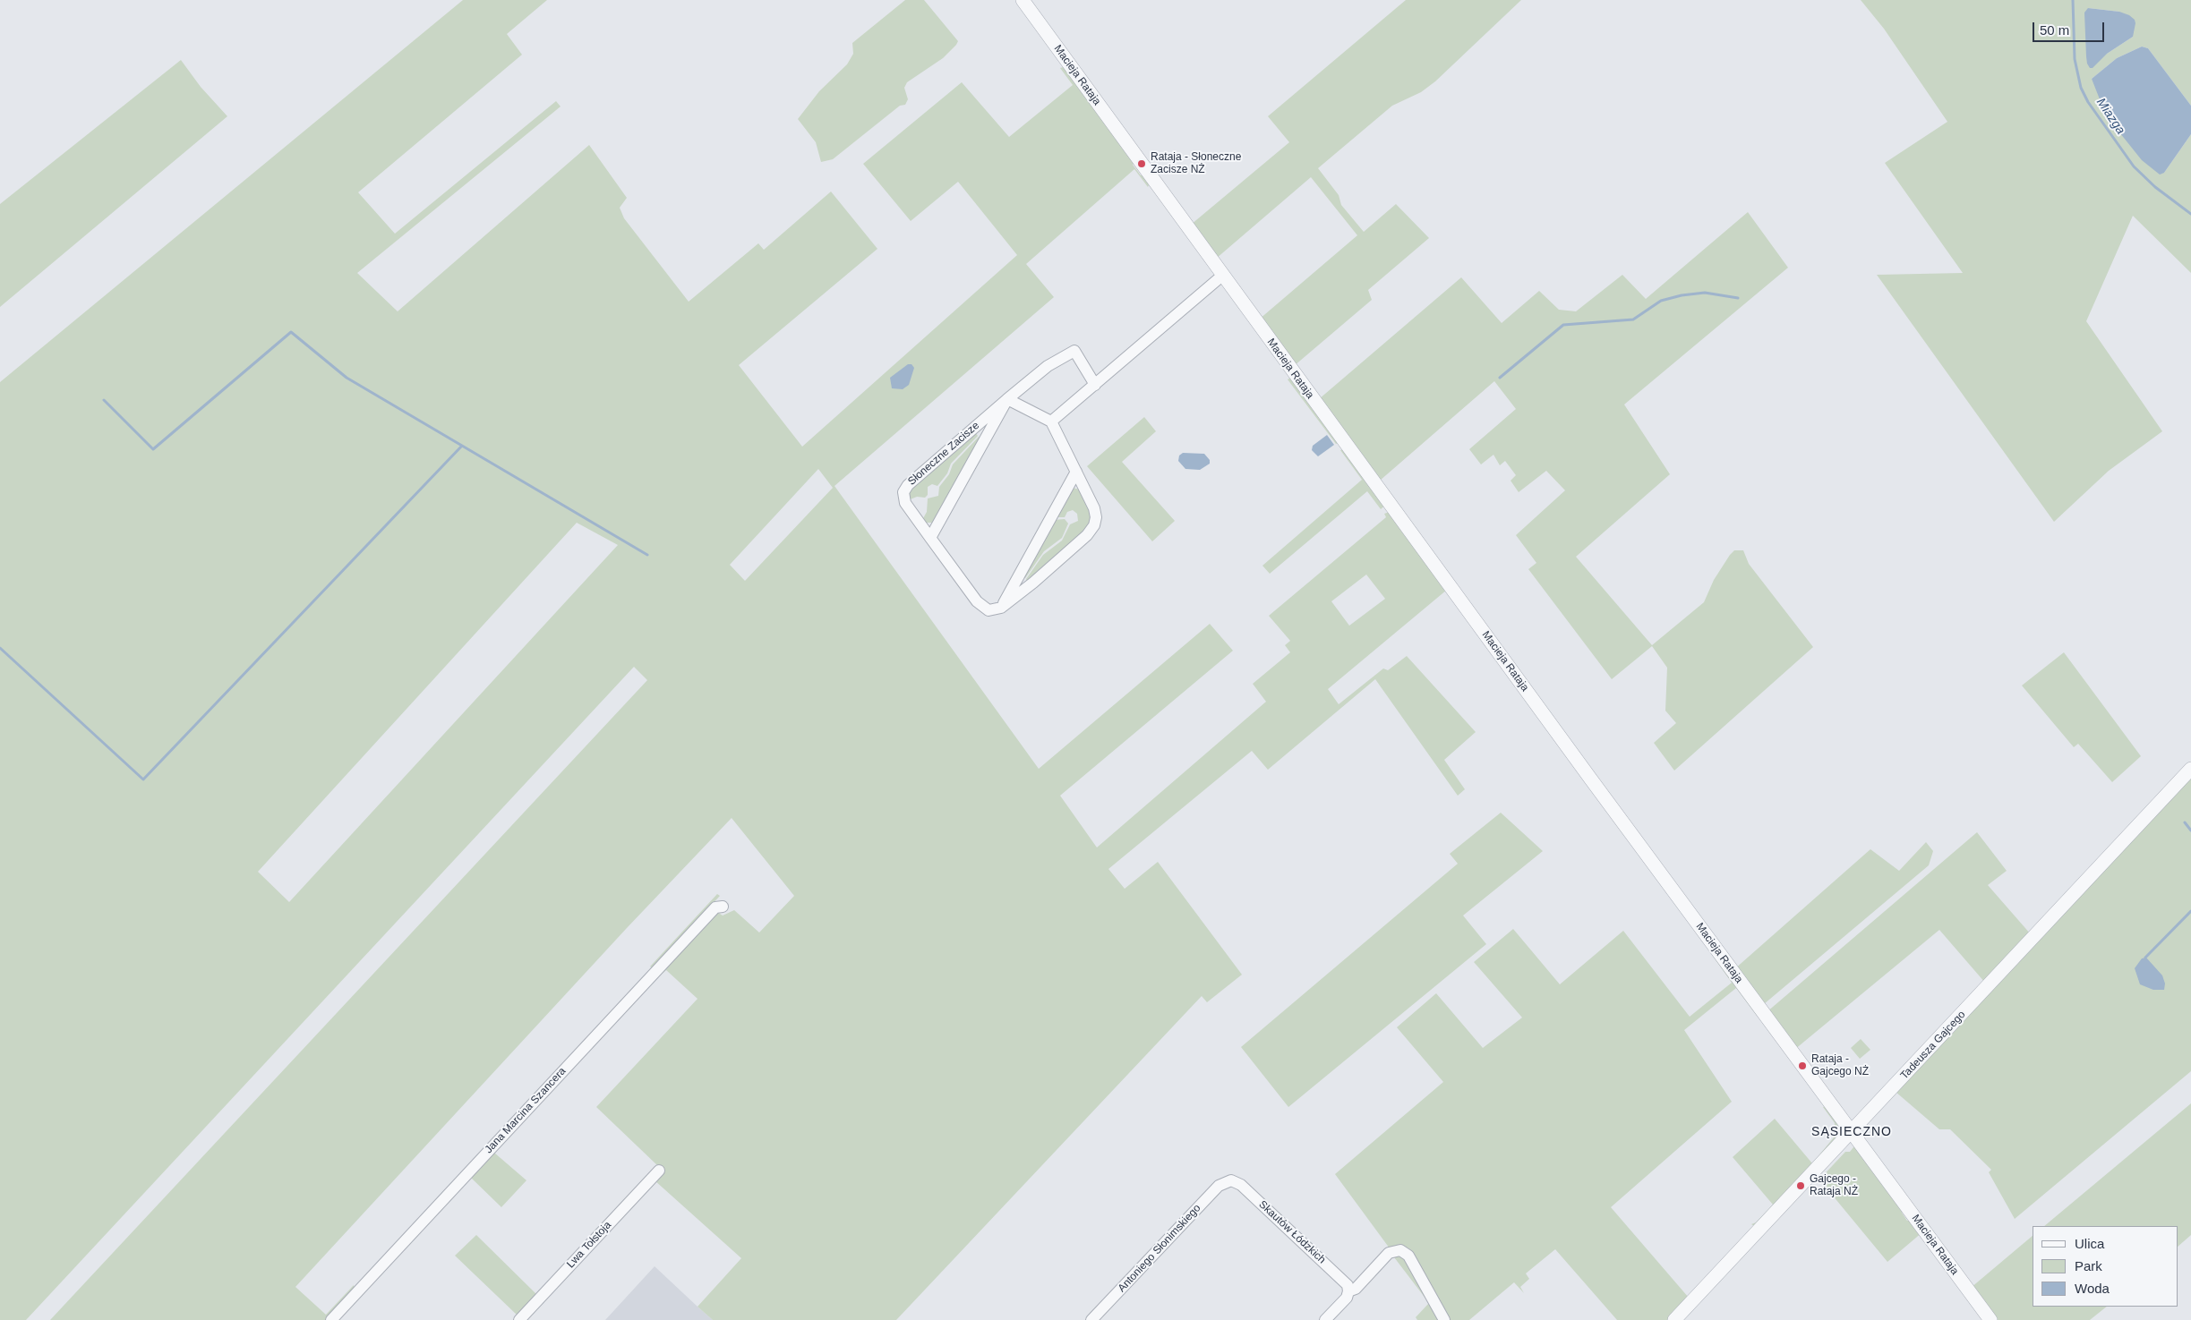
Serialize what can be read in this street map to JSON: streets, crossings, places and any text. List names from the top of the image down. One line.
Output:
{"streets":{"street":["Macieja Rataja","Słoneczne Zacisze","Tadeusza Gajcego","Jana Marcina Szancera","Skautów Łódzkich","Lwa Tołstoja","Antoniego Słonimskiego"]},"crossings":[["Macieja Rataja","Tadeusza Gajcego"],["Skautów Łódzkich","Antoniego Słonimskiego"]],"districts":["SĄSIECZNO"],"water":["Miazga"],"places":["Rataja - Słoneczne Zacisze NŻ","Rataja - Gajcego NŻ","Gajcego - Rataja NŻ"],"legend":["Ulica","Park","Woda"],"scale_bar":"50 m"}
